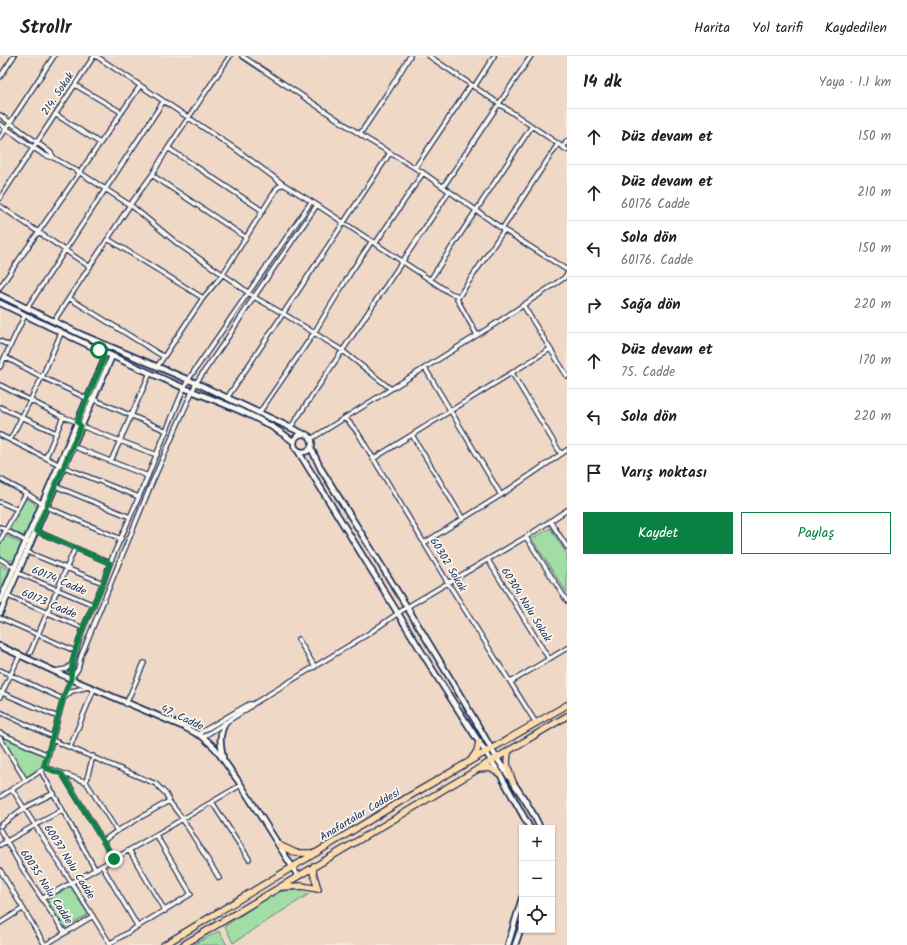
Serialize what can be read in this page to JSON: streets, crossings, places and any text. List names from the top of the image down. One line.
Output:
{"streets":{"main road":["47. Cadde","Anafartalar Caddesi"],"street":["214. Sokak","60302 Sokak","60174 Cadde","60173 Cadde","60304 Nolu Sokak","60037 Nolu Cadde","60035 Nolu Cadde"]},"crossings":[["60302 Sokak","Anafartalar Caddesi"],["47. Cadde","Anafartalar Caddesi"]],"page":{"header":"Strollr","nav":["Harita","Yol tarifi","Kaydedilen"],"heading":["14 dk","Yaya · 1.1 km"],"list":[["Düz devam et","150 m"],["Düz devam et","60176 Cadde","210 m"],["Sola dön","60176. Cadde","150 m"],["Sağa dön","220 m"],["Düz devam et","75. Cadde","170 m"],["Sola dön","220 m"],"Varış noktası"],"buttons":["Kaydet","Paylaş"],"map_buttons":["+","−"]}}
